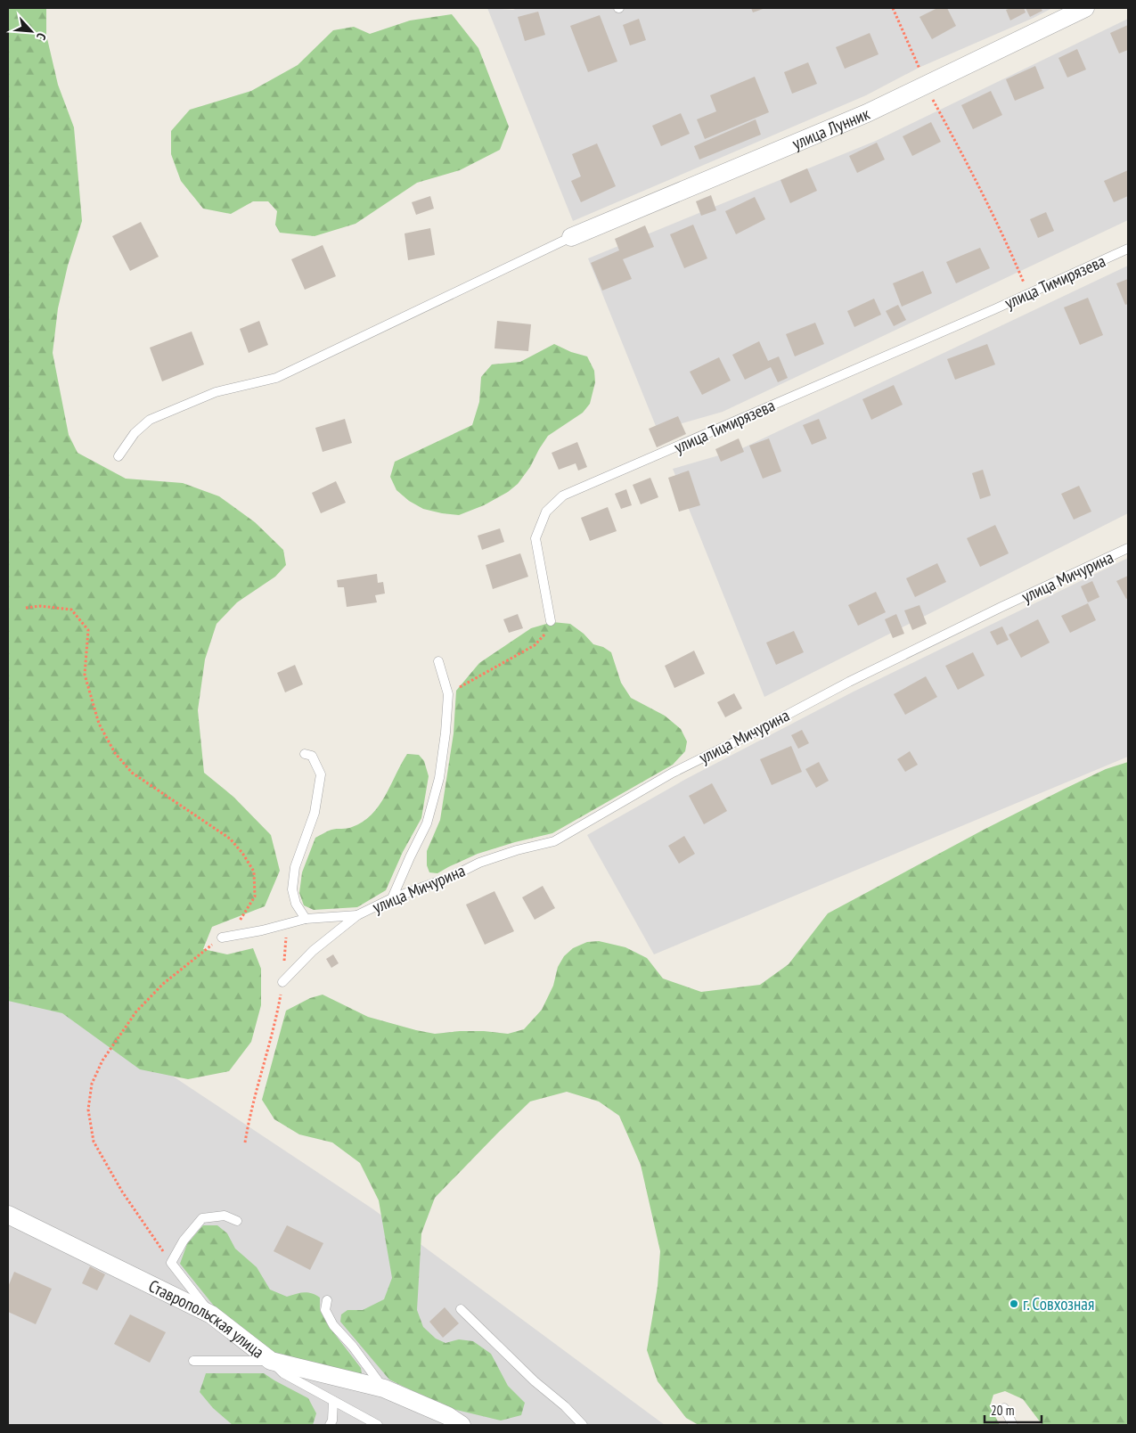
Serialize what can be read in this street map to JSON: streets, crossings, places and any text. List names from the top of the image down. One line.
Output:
{"streets":{"street":["улица Лунник","Ставропольская улица"],"lane":["улица Тимирязева","улица Мичурина"]},"places":["г. Совхозная"],"scale_bar":"20 m","north":"bottom right"}
